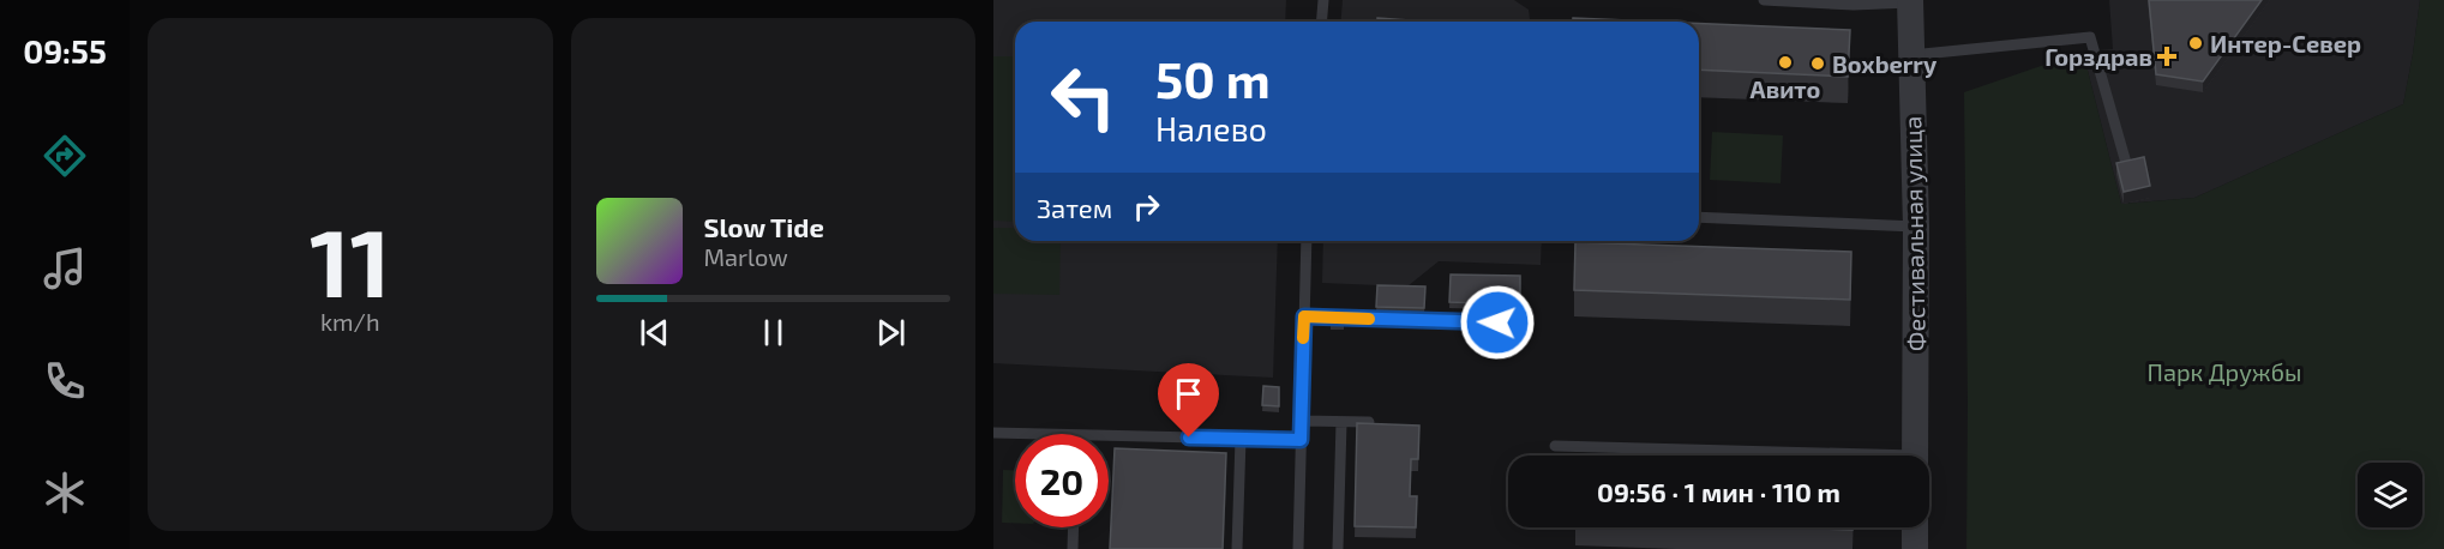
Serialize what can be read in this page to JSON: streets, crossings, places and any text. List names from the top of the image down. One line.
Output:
{"streets":{"street":["Фестивальная улица"]},"parks":["Парк Дружбы"],"places":{"other":["Интер-Север","Авито","Boxberry"],"health":["Горздрав"]},"page":{"tabs":"09:55","tile":["11","km/h"],"turn":["50 m","Налево"],"then":"Затем","song":["Slow Tide","Marlow"],"limit":"20","trip":"09:56 · 1 мин · 110 m"}}
